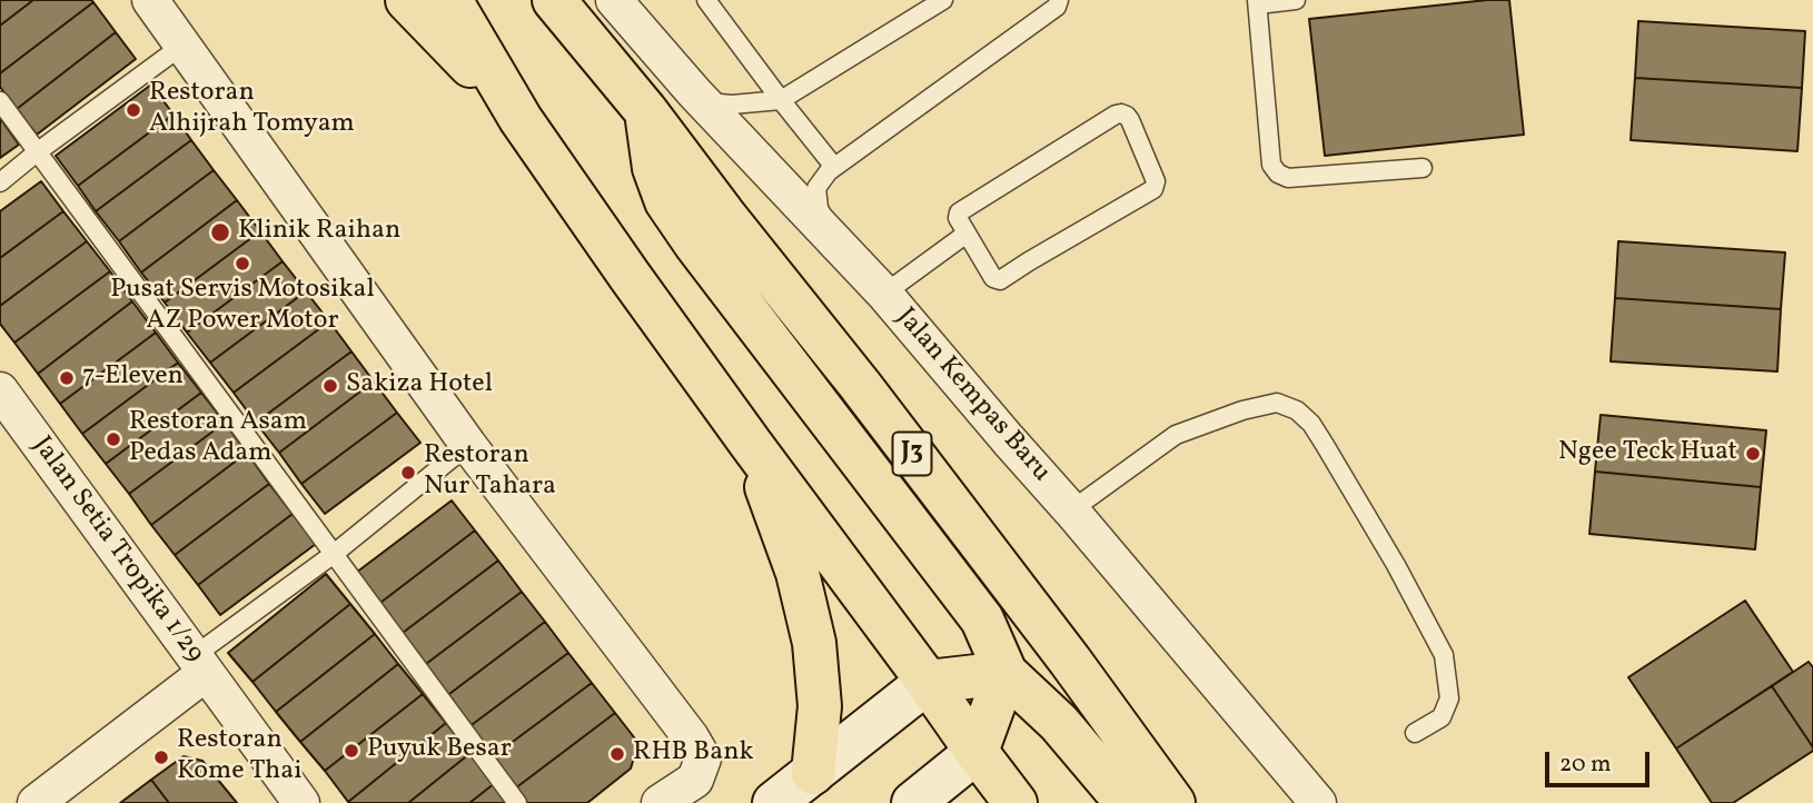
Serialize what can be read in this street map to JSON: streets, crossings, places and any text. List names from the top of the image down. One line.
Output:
{"streets":{"main road":["J3"],"street":["Jalan Kempas Baru","Jalan Setia Tropika 1/29"]},"places":["Restoran Alhijrah Tomyam","Klinik Raihan","Pusat Servis Motosikal AZ Power Motor","7-Eleven","Sakiza Hotel","Restoran Asam Pedas Adam","Ngee Teck Huat","Restoran Nur Tahara","Puyuk Besar","RHB Bank","Restoran Kome Thai"],"scale_bar":"20 m"}
